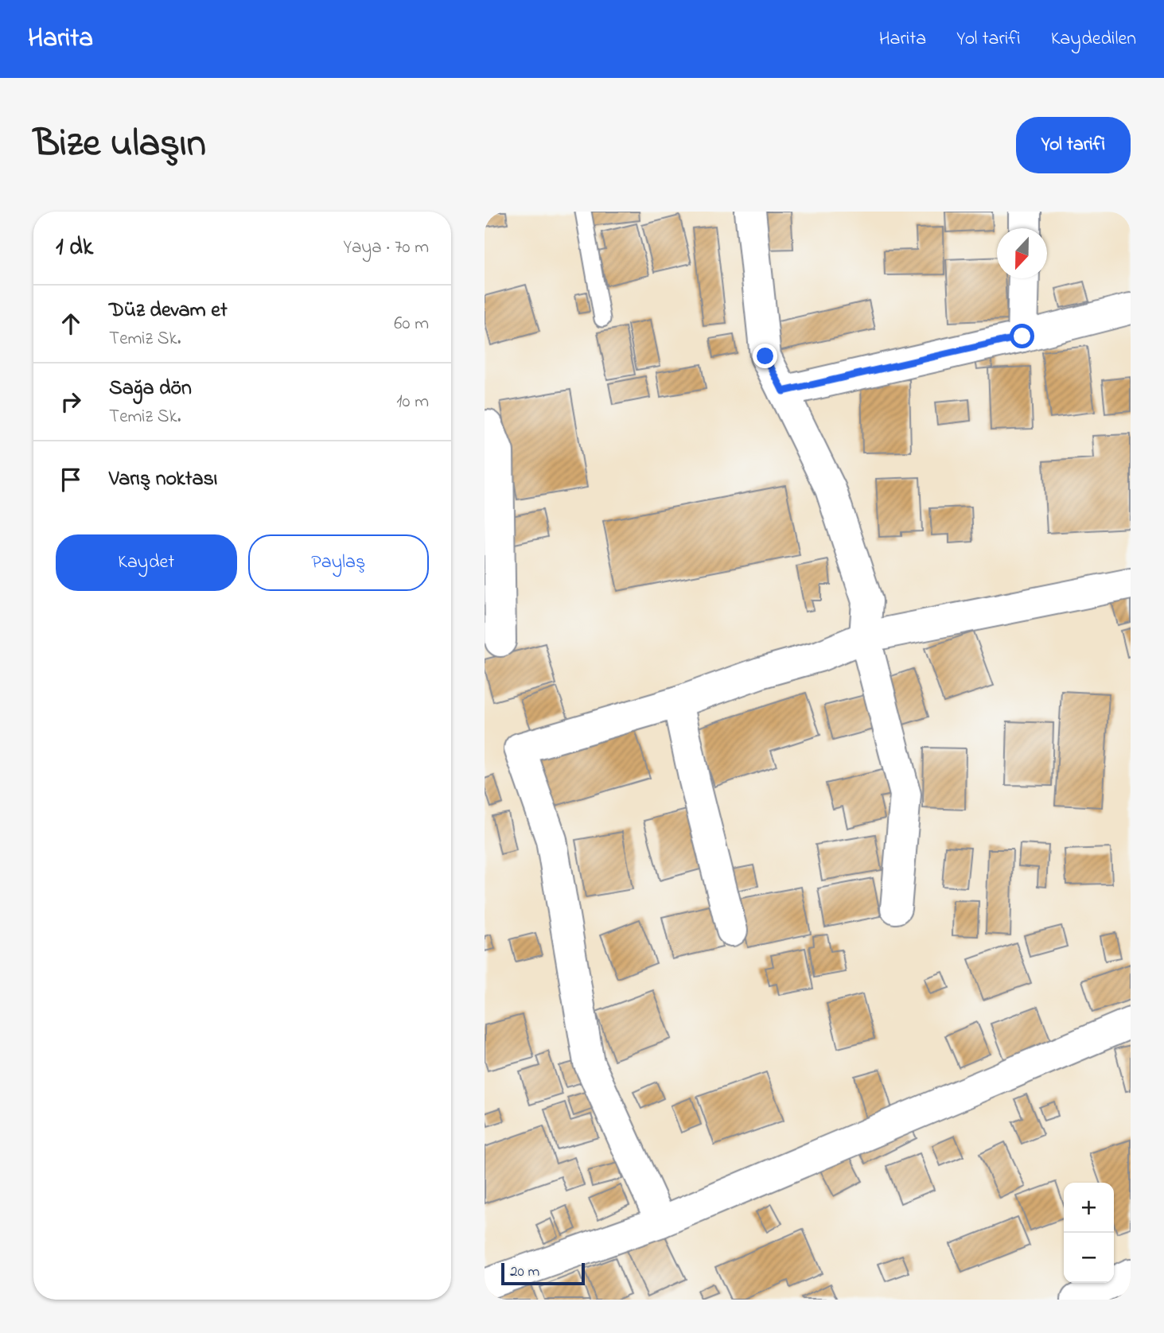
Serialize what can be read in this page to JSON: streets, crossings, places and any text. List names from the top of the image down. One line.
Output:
{"scale_bar":"20 m","north":"bottom","page":{"header":"Harita","nav":["Harita","Yol tarifi","Kaydedilen"],"title":"Bize ulaşın","buttons":["Yol tarifi",["Kaydet","Paylaş"]],"heading":["1 dk","Yaya · 70 m"],"list":[["Düz devam et","Temiz Sk.","60 m"],["Sağa dön","Temiz Sk.","10 m"],"Varış noktası"],"map_buttons":["+","−"],"scale":"20 m"}}
